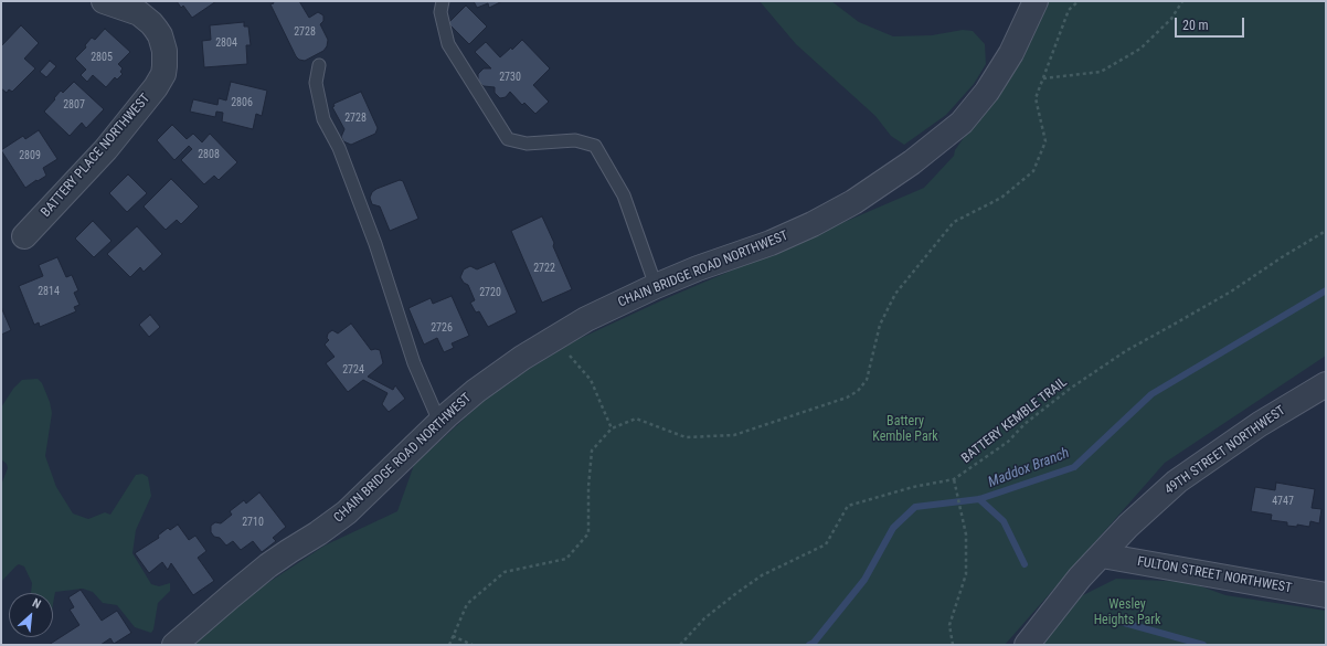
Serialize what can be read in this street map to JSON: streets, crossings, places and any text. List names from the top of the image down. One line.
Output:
{"streets":{"street":["BATTERY PLACE NORTHWEST","CHAIN BRIDGE ROAD NORTHWEST","49TH STREET NORTHWEST","FULTON STREET NORTHWEST"],"path":["BATTERY KEMBLE TRAIL"]},"crossings":[["49TH STREET NORTHWEST","FULTON STREET NORTHWEST"]],"water":["Maddox Branch"],"parks":["Battery Kemble Park","Wesley Heights Park"],"house_numbers":["2728","2804","2805","2730","2806","2807","2728","2808","2809","2722","2814","2720","2726","2724","4747","2710"],"scale_bar":"20 m","north":"top right"}
